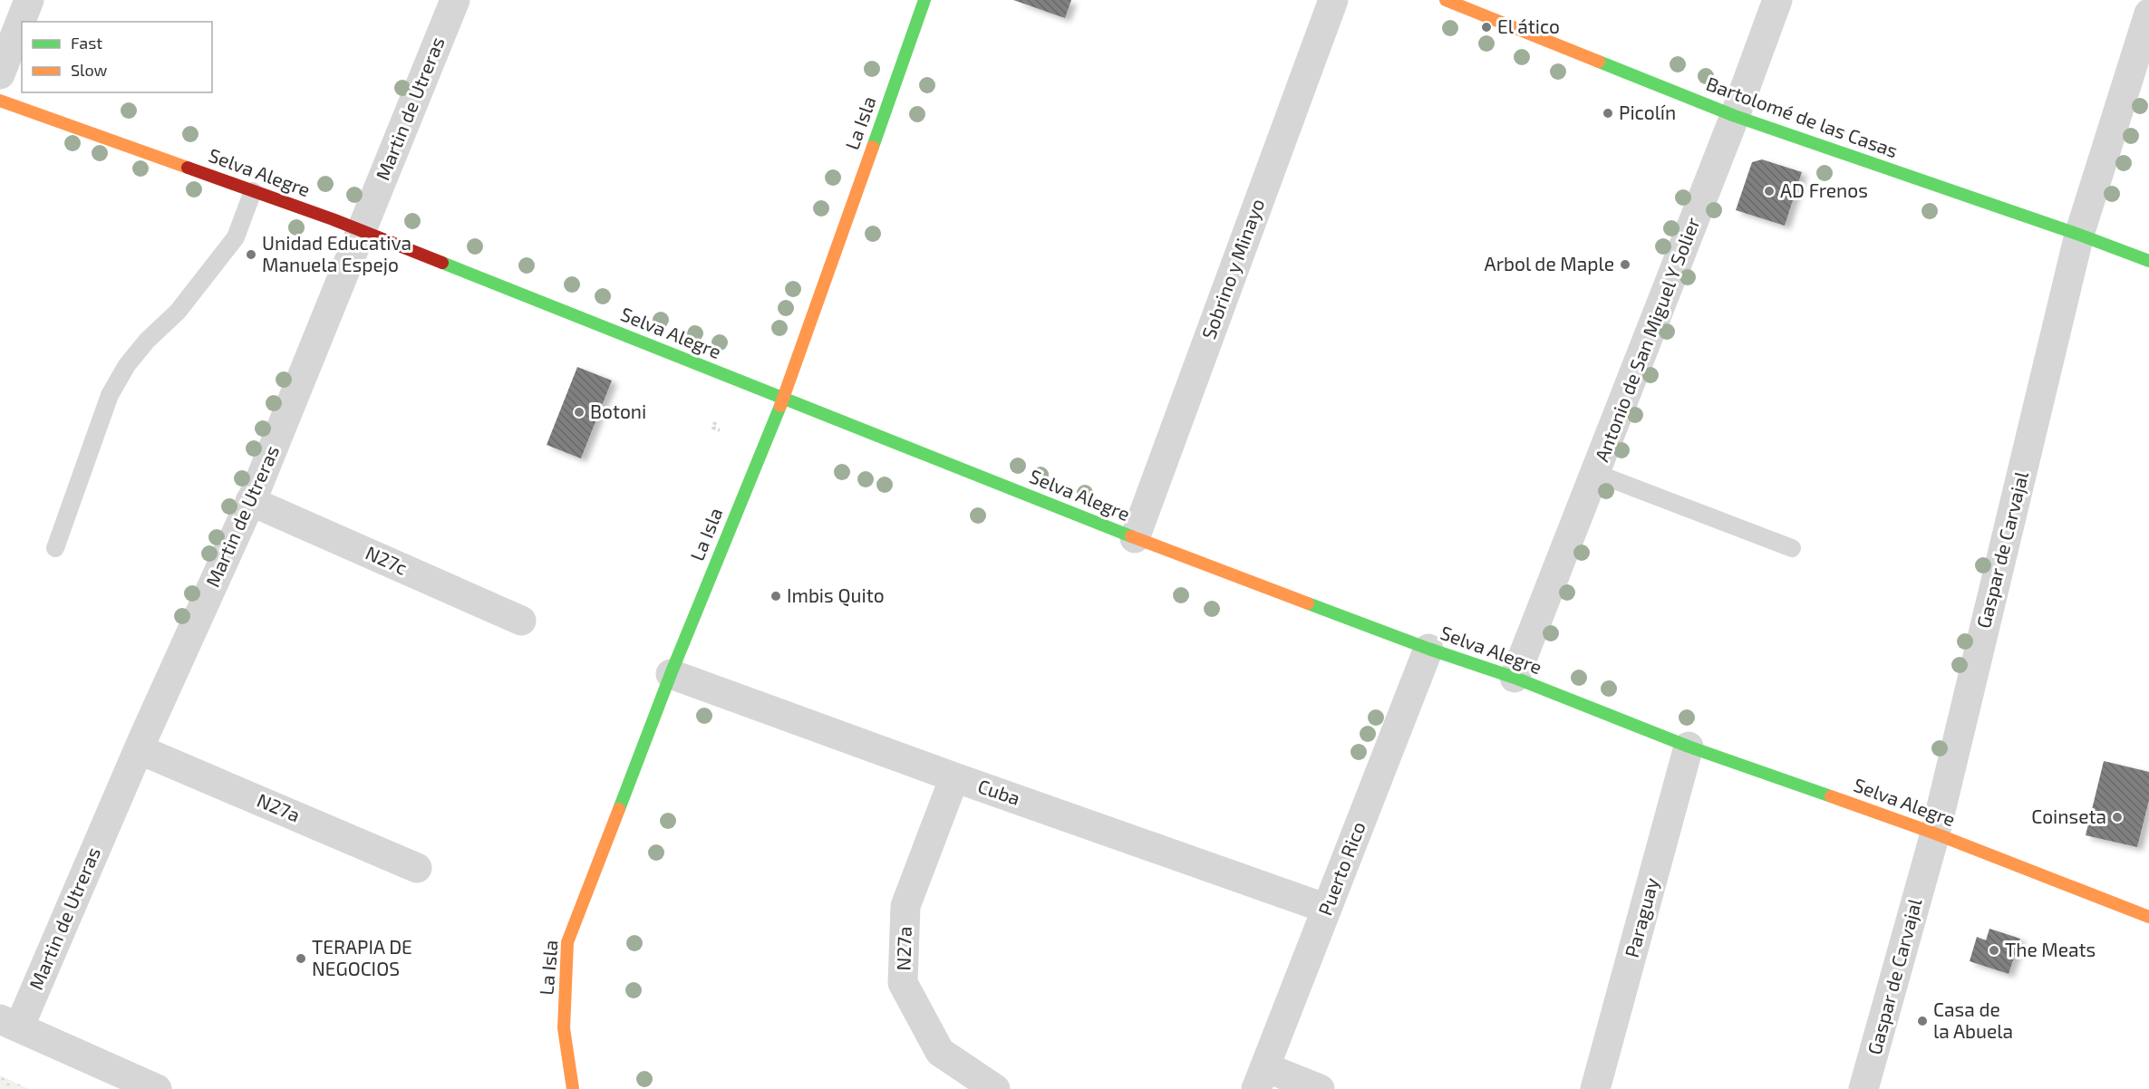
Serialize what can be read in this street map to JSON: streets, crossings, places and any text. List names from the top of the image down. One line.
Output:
{"streets":{"street":["Martin de Utreras","Bartolomé de las Casas","La Isla","Selva Alegre","Sobrino y Minayo","Antonio de San Miguel Y Solier","Gaspar de Carvajal","N27c","Cuba","N27a","Puerto Rico","Paraguay"]},"crossings":[["Martin de Utreras","Selva Alegre"],["Martin de Utreras","N27c"],["Martin de Utreras","N27a"],["Bartolomé de las Casas","Antonio de San Miguel Y Solier"],["Bartolomé de las Casas","Gaspar de Carvajal"],["La Isla","Selva Alegre"],["La Isla","Cuba"],["Selva Alegre","Sobrino y Minayo"],["Selva Alegre","Antonio de San Miguel Y Solier"],["Selva Alegre","Gaspar de Carvajal"],["Selva Alegre","Puerto Rico"],["Selva Alegre","Paraguay"],["Cuba","N27a"],["Cuba","Puerto Rico"]],"places":["El ático","Picolín","AD Frenos","Unidad Educativa Manuela Espejo","Arbol de Maple","Botoni","Imbis Quito","Coinseta","The Meats","TERAPIA DE NEGOCIOS","Casa de la Abuela"],"legend":["Fast","Slow"]}
